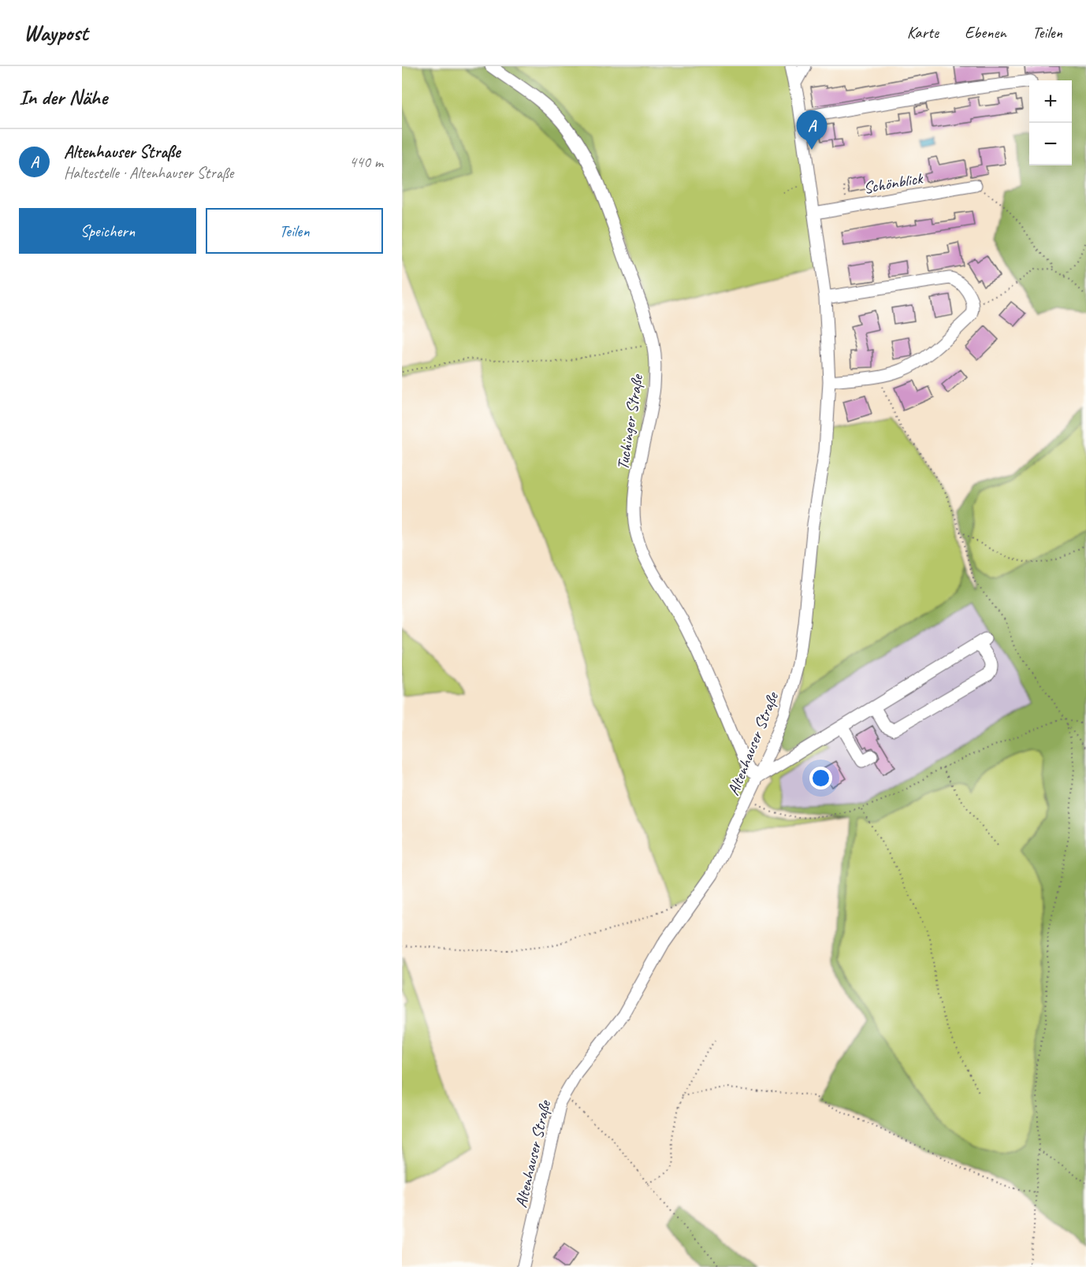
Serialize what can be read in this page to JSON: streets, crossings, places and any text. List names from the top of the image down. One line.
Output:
{"streets":{"street":["Schönblick","Tuchinger Straße","Altenhauser Straße"]},"crossings":[["Schönblick","Altenhauser Straße"],["Tuchinger Straße","Altenhauser Straße"]],"page":{"header":"Waypost","nav":["Karte","Ebenen","Teilen"],"heading":"In der Nähe","map_buttons":["+","−"],"pins":"A","list":[{"mark":"A","name":"Altenhauser Straße","note":"Haltestelle · Altenhauser Straße","value":"440 m"}],"buttons":["Speichern","Teilen"]}}
